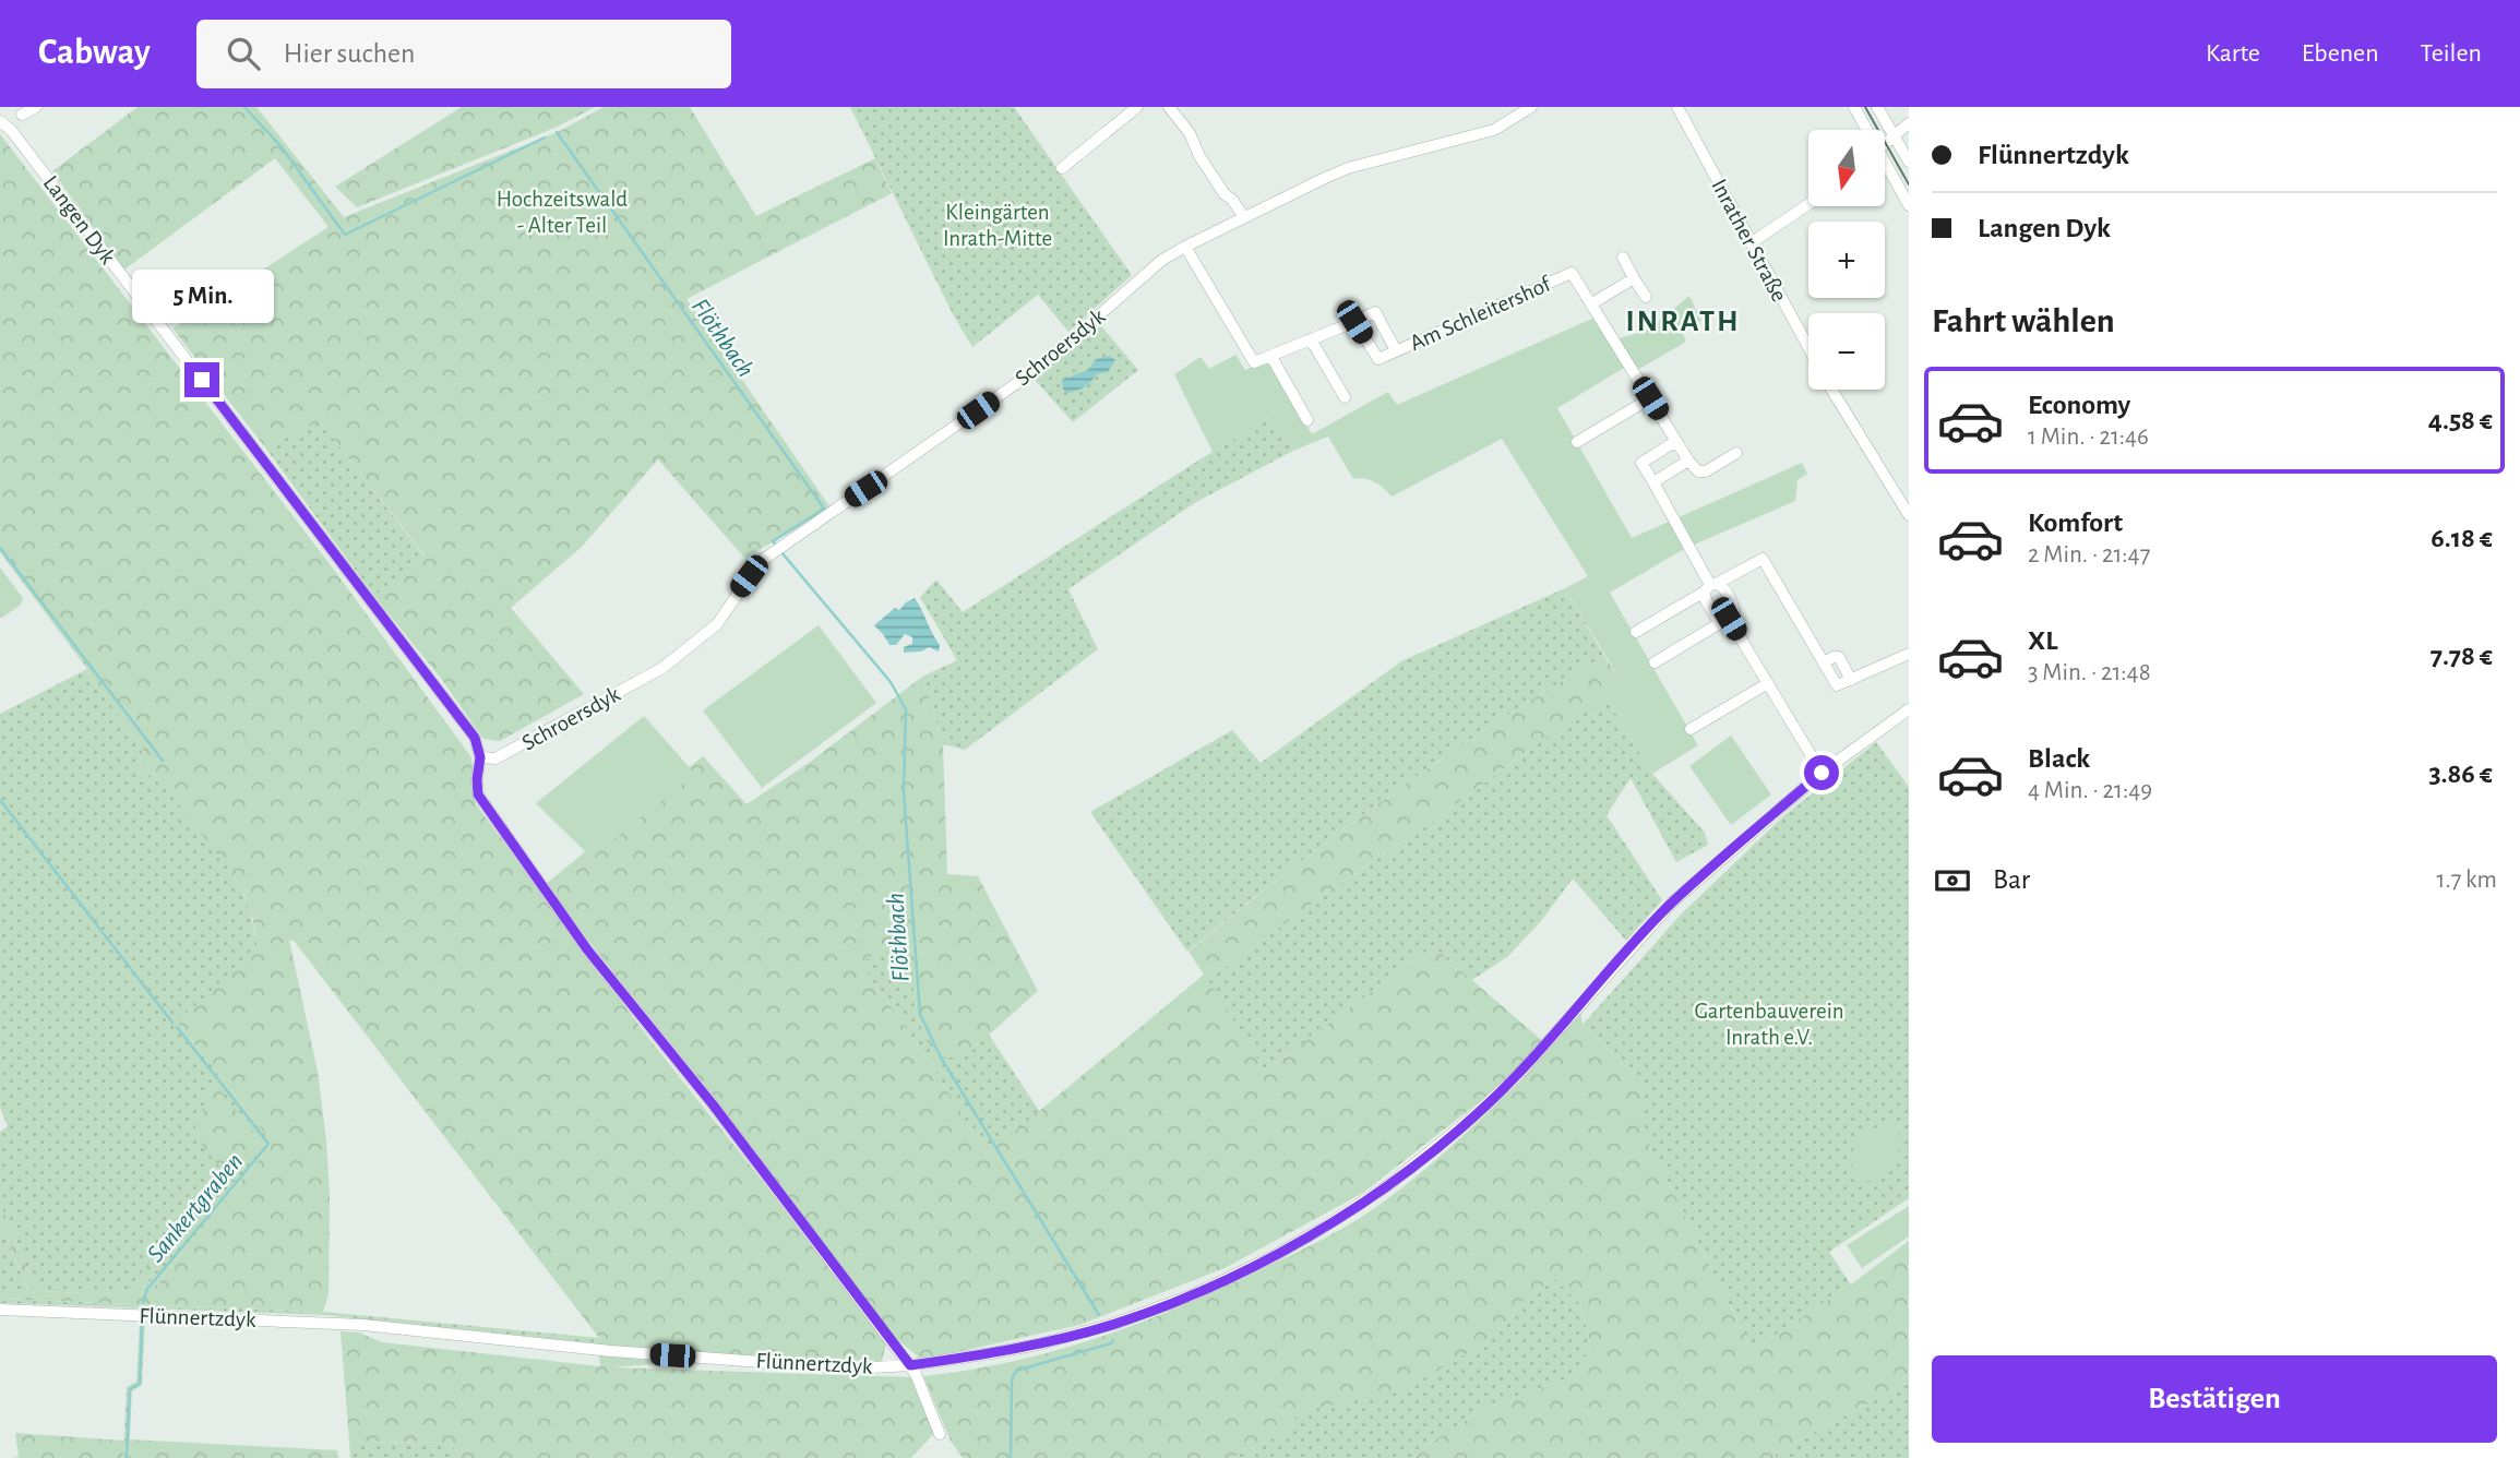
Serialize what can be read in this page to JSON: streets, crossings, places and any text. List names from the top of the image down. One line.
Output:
{"streets":{"street":["Langen Dyk","Inrather Straße","Am Schleitershof","Schroersdyk","Flünnertzdyk"]},"crossings":[["Langen Dyk","Schroersdyk"],["Langen Dyk","Flünnertzdyk"]],"districts":["INRATH"],"water":["Flöthbach","Sankertgraben"],"parks":["Hochzeitswald - Alter Teil","Kleingärten Inrath-Mitte","Gartenbauverein Inrath e.V."],"north":"bottom","page":{"header":"Cabway","search":"Hier suchen","nav":["Karte","Ebenen","Teilen"],"banner":["Flünnertzdyk","Langen Dyk"],"map_buttons":["+","−"],"bubble":"5 Min.","heading":"Fahrt wählen","list":[{"name":"Economy","note":"1 Min. · 21:46","value":"4.58 €"},{"name":"Komfort","note":"2 Min. · 21:47","value":"6.18 €"},{"name":"XL","note":"3 Min. · 21:48","value":"7.78 €"},{"name":"Black","note":"4 Min. · 21:49","value":"3.86 €"}],"pay":["Bar","1.7 km"],"buttons":"Bestätigen"}}
